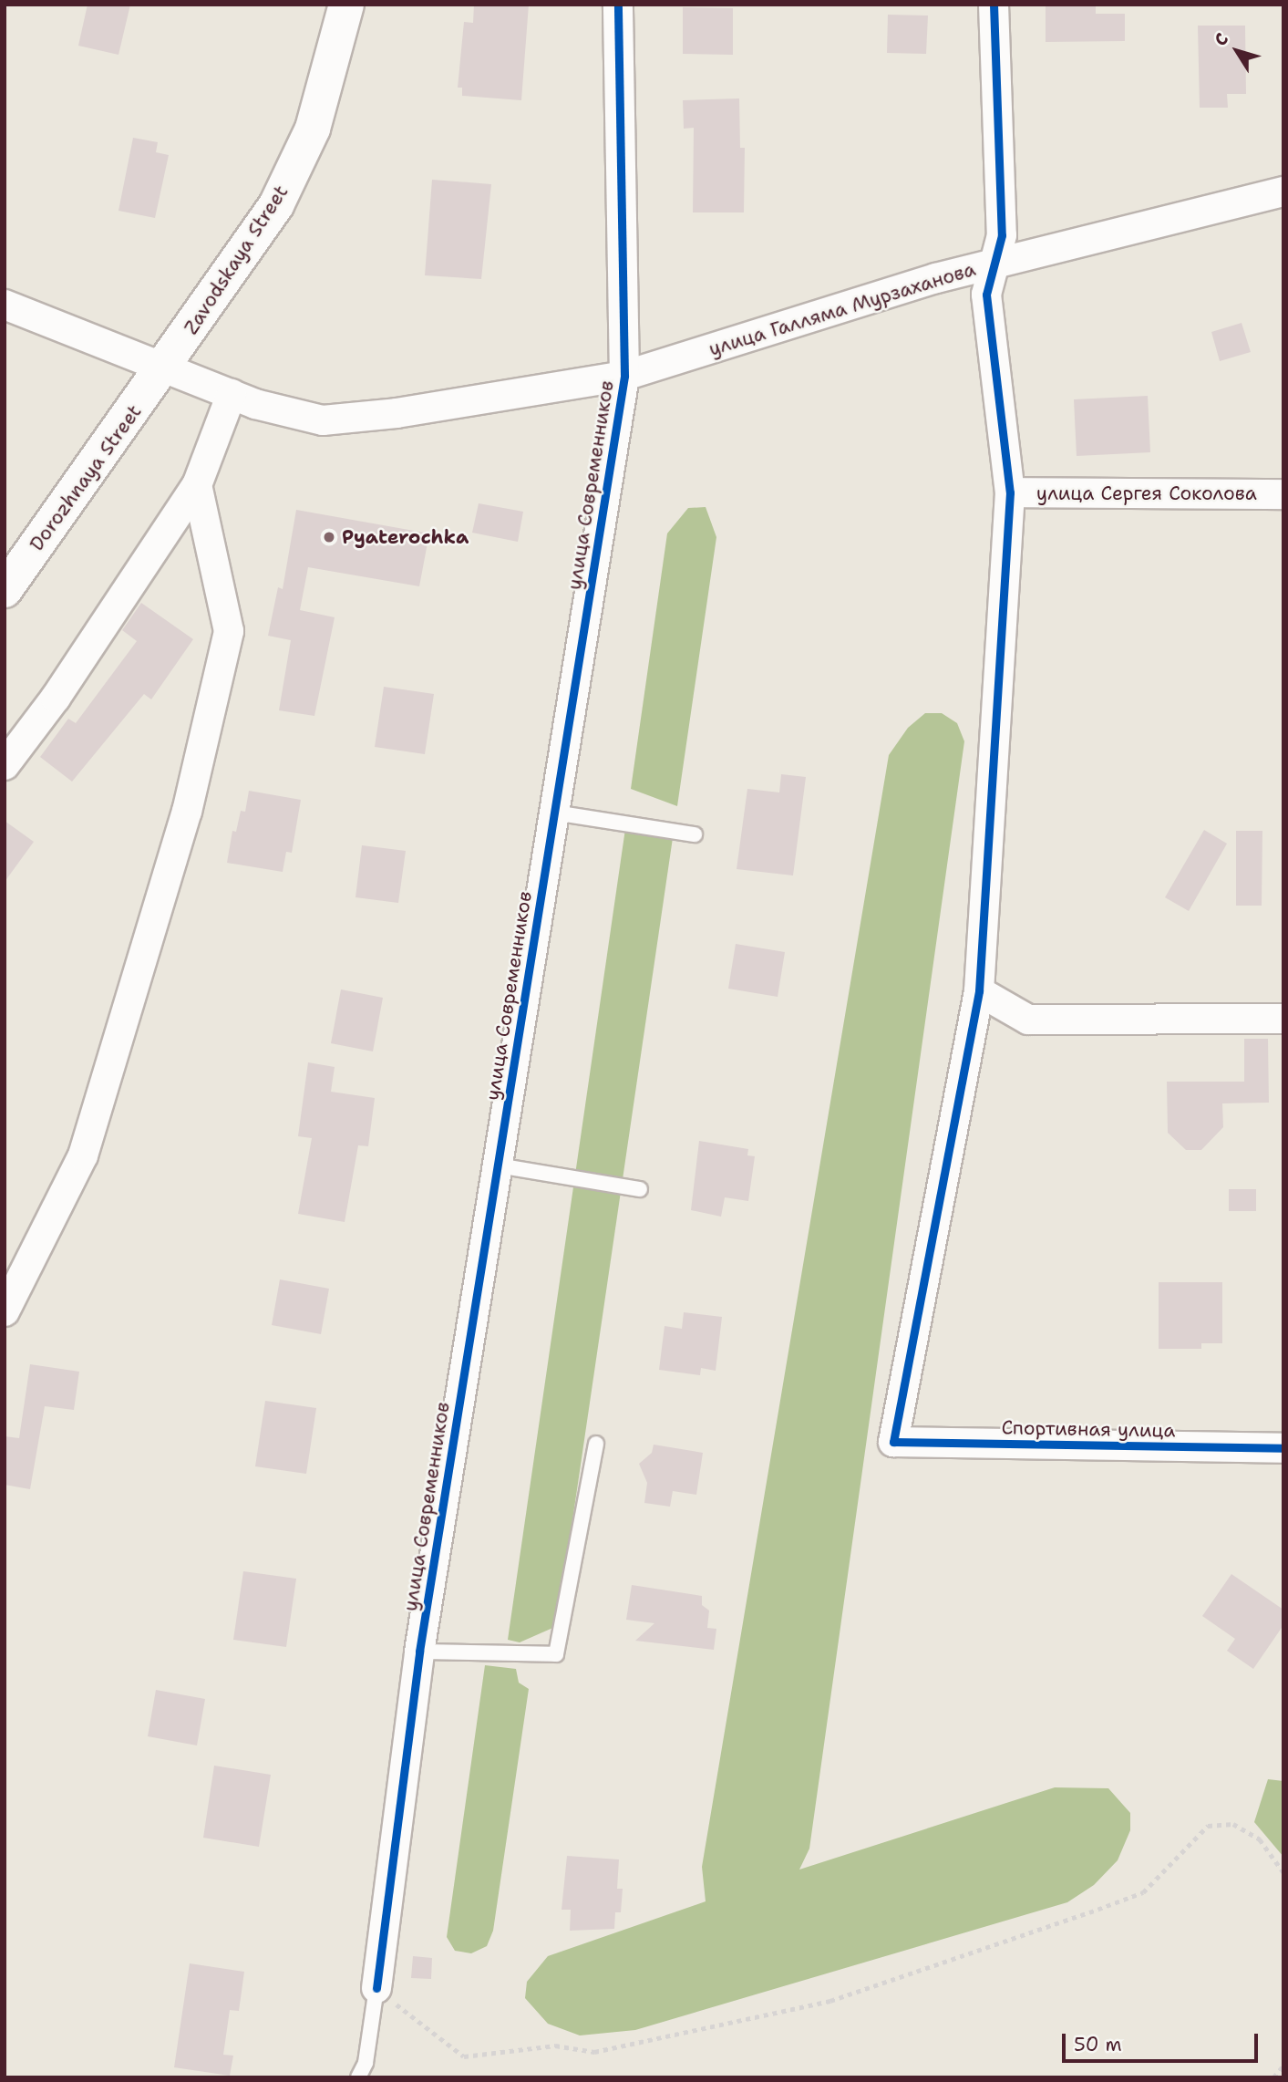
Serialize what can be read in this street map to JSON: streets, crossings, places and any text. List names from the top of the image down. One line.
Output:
{"streets":{"street":["Zavodskaya Street","улица Галляма Мурзаханова","Dorozhnaya Street","улица Современников","улица Сергея Соколова","Спортивная улица"]},"crossings":[["Zavodskaya Street","улица Галляма Мурзаханова"],["Zavodskaya Street","Dorozhnaya Street"],["улица Галляма Мурзаханова","Dorozhnaya Street"],["улица Галляма Мурзаханова","улица Современников"]],"places":["Pyaterochka"],"scale_bar":"50 m","north":"top left"}
